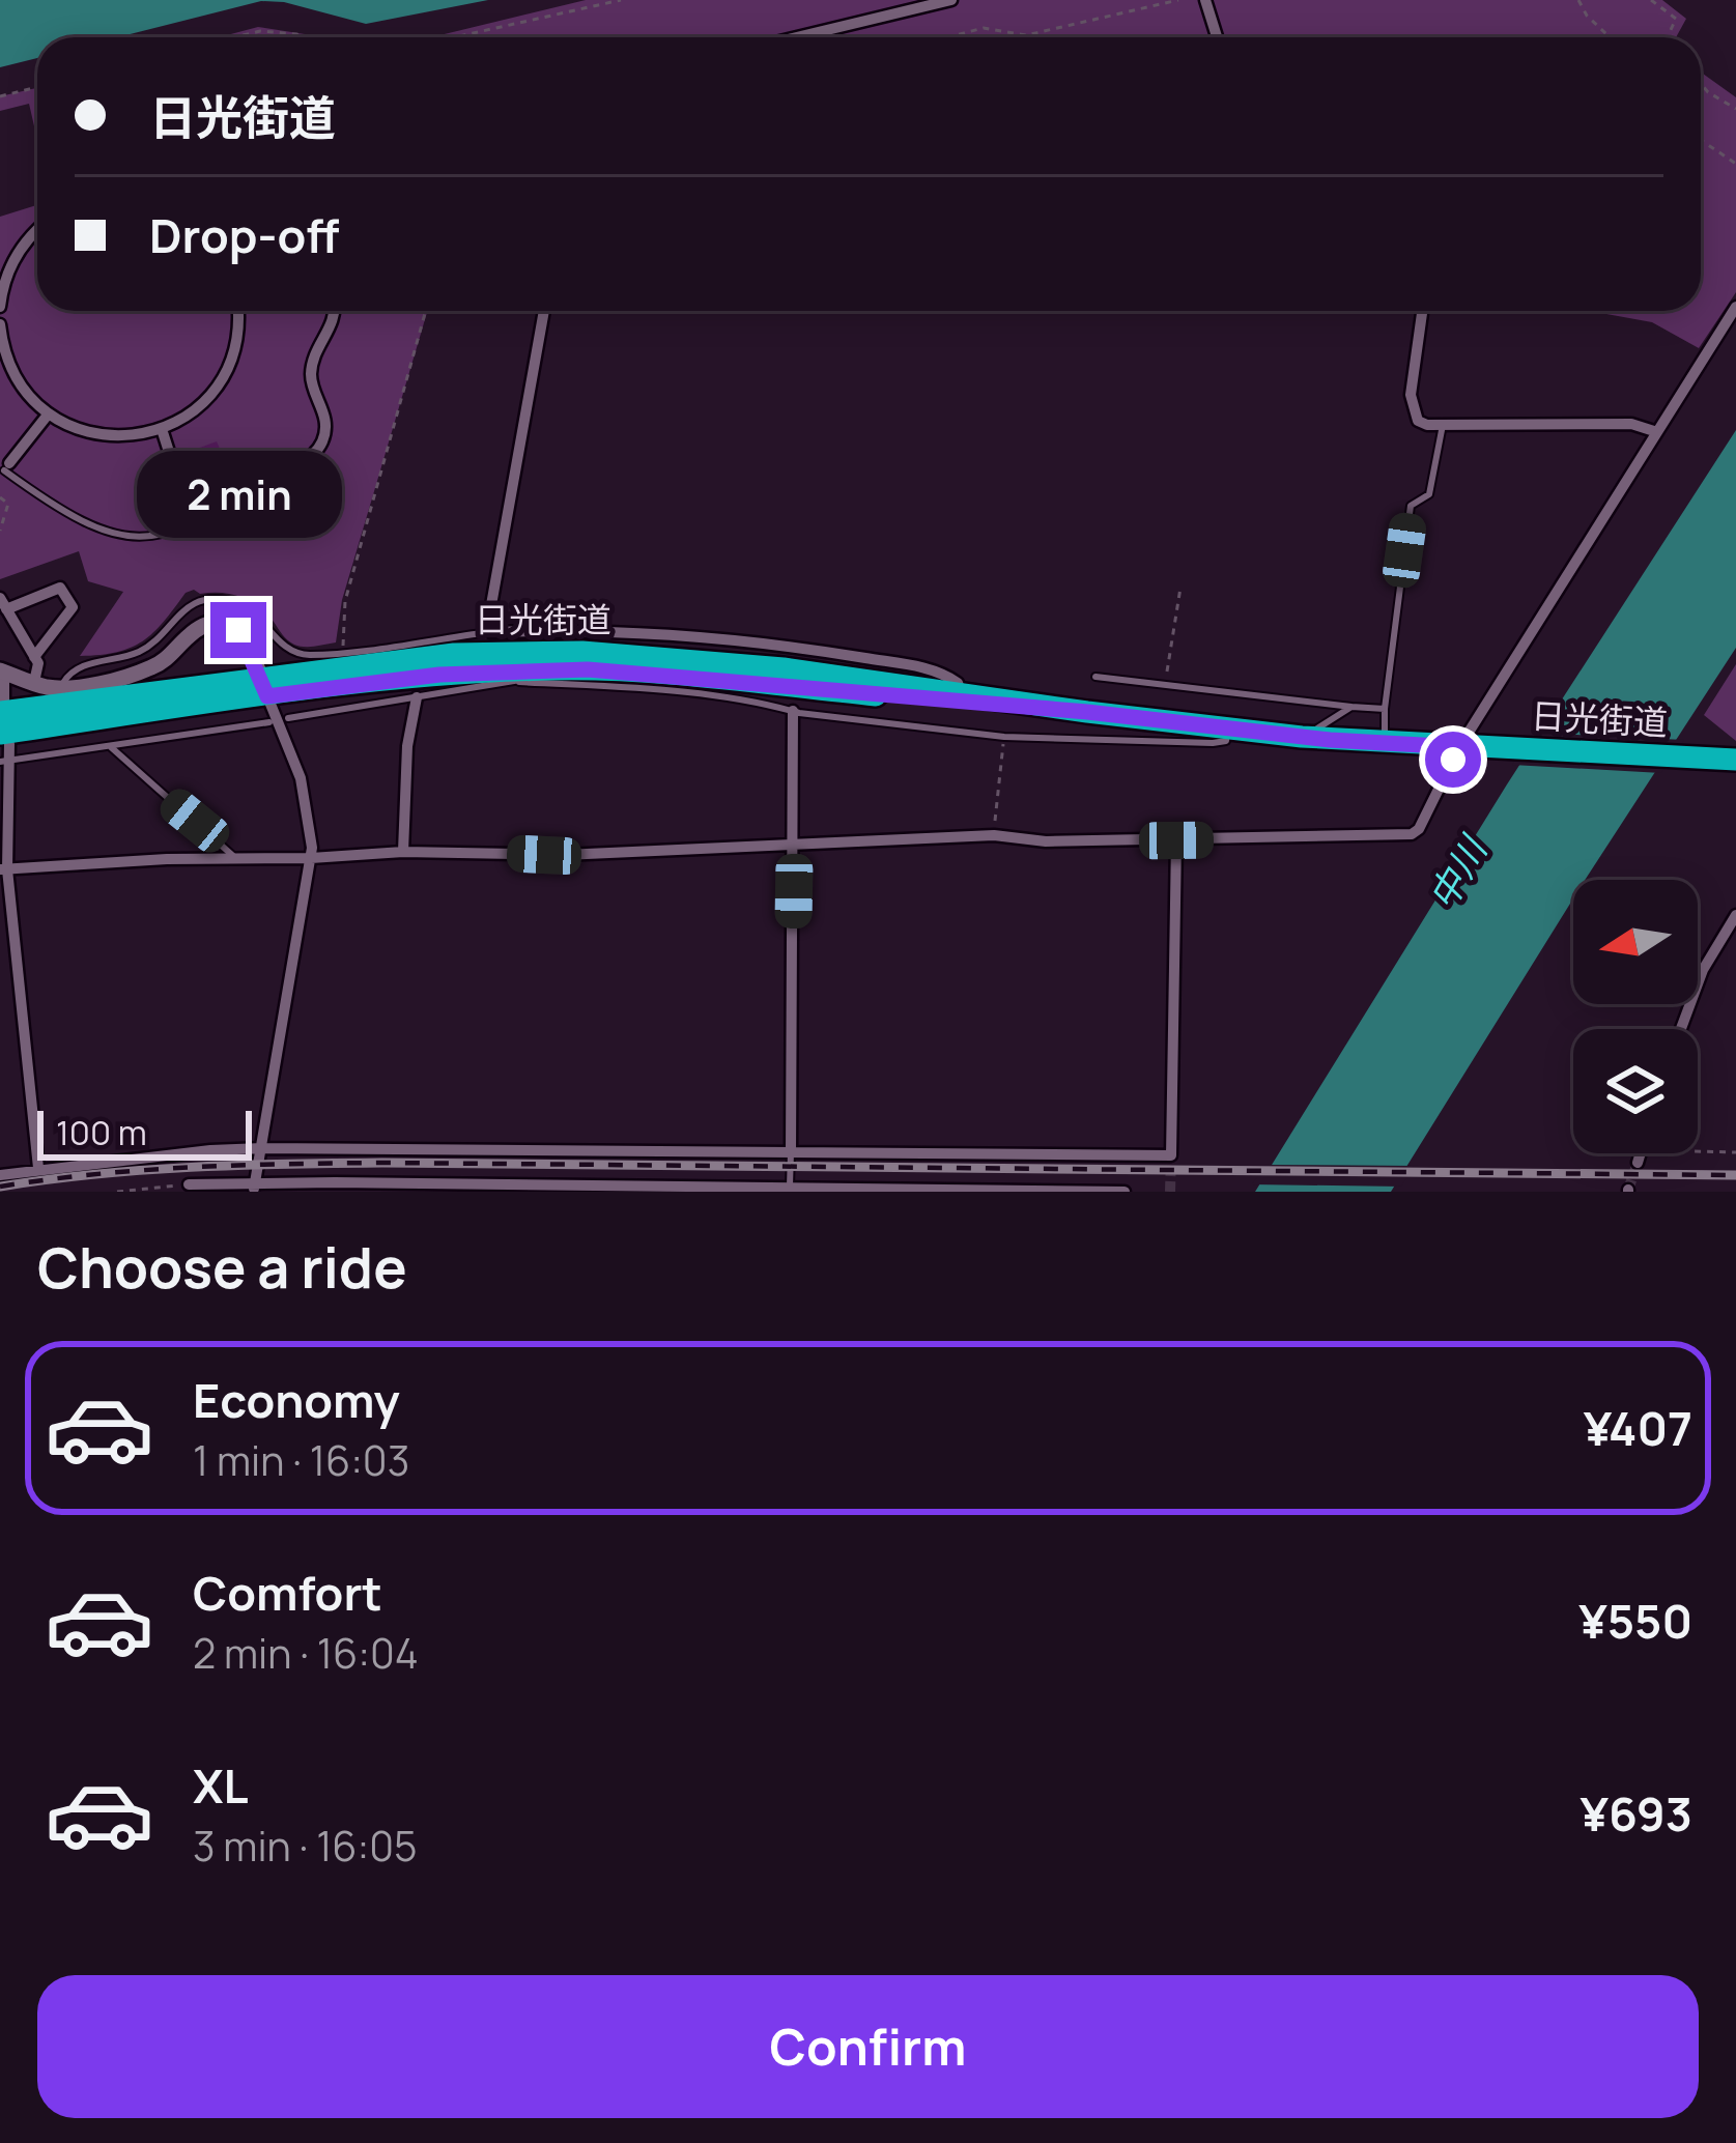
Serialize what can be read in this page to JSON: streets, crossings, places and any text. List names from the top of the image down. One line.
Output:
{"streets":{"highway":["日光街道"]},"water":["中川"],"scale_bar":"100 m","north":"left","page":{"banner":["日光街道","Drop-off"],"bubble":"2 min","scale":"100 m","heading":"Choose a ride","list":[{"name":"Economy","note":"1 min · 16:03","value":"¥407"},{"name":"Comfort","note":"2 min · 16:04","value":"¥550"},{"name":"XL","note":"3 min · 16:05","value":"¥693"}],"buttons":"Confirm"}}
